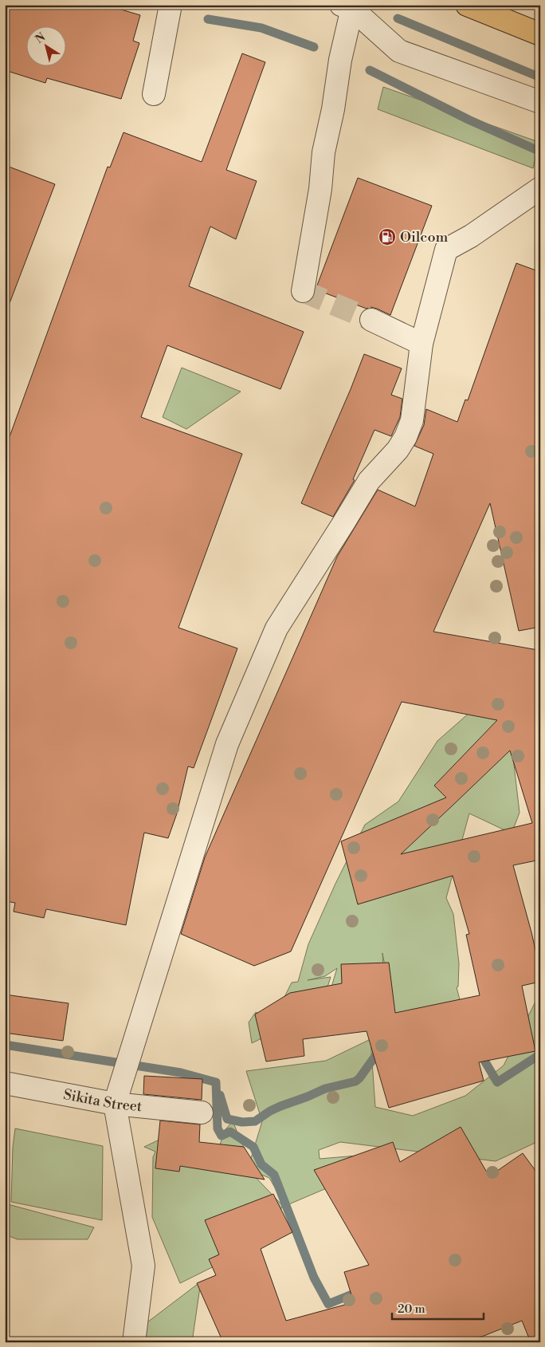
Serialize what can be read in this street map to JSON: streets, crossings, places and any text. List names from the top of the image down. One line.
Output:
{"streets":{"street":["Sikita Street"]},"places":{"fuel station":["Oilcom"]},"scale_bar":"20 m","north":"top left"}
